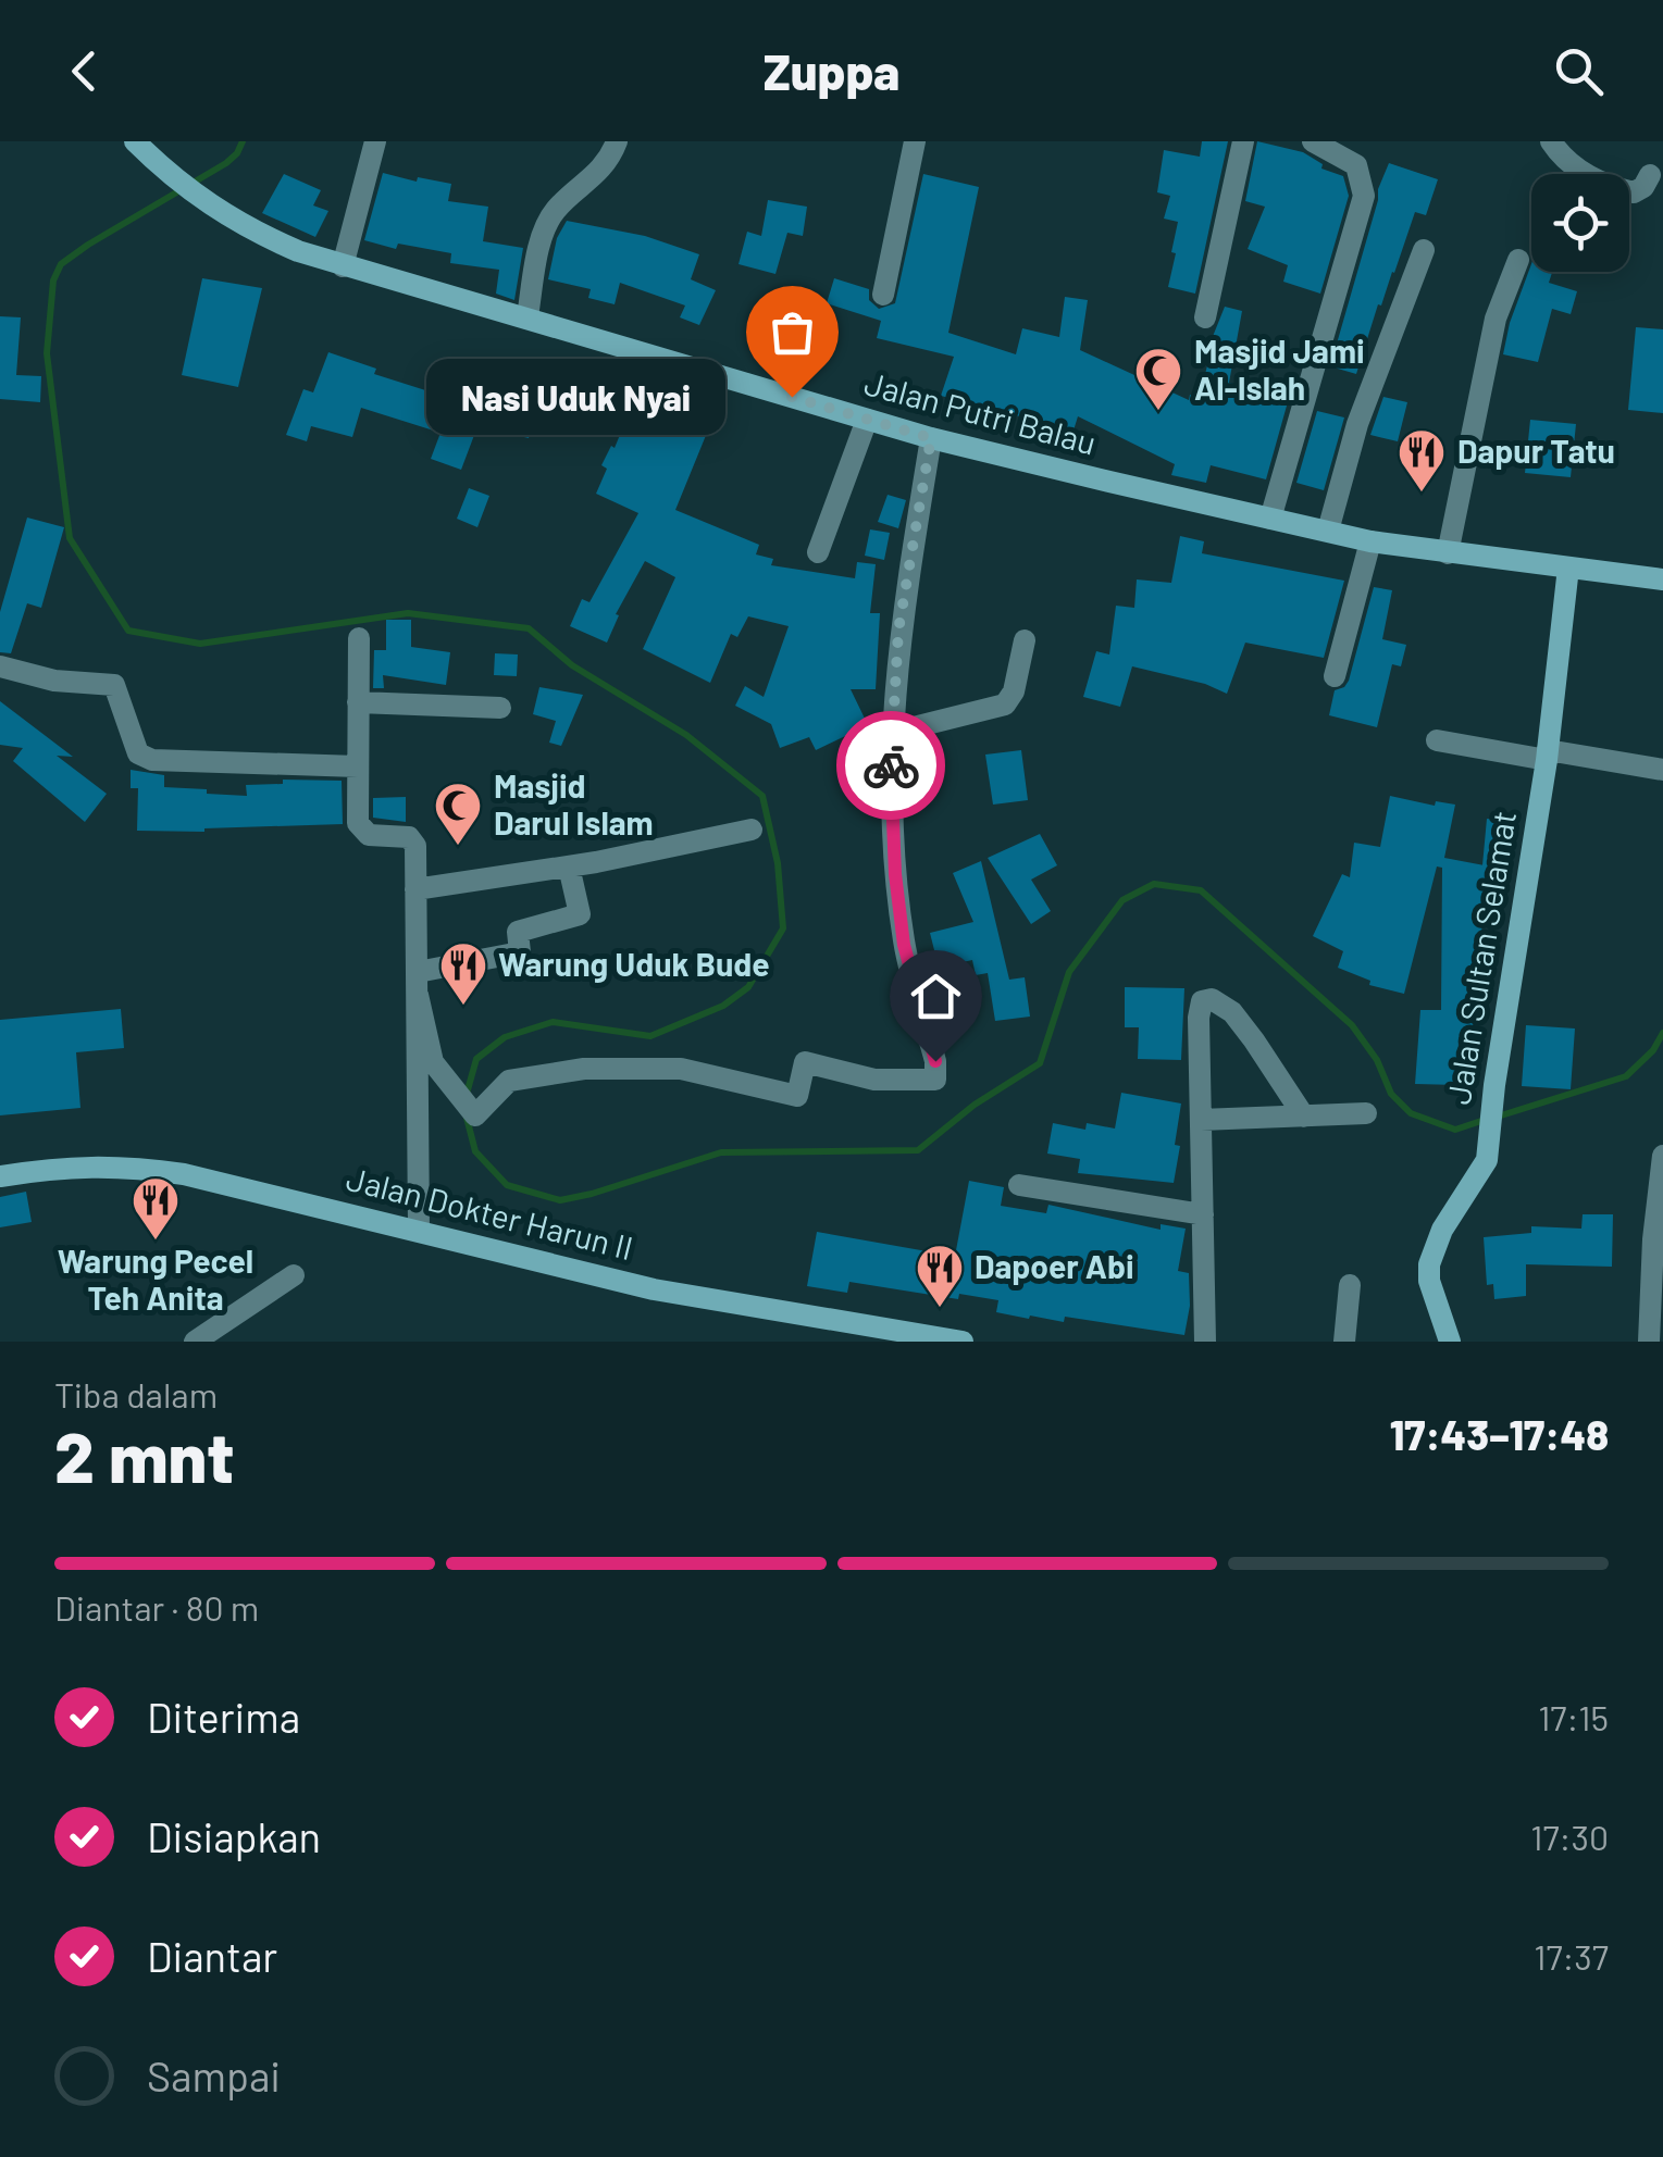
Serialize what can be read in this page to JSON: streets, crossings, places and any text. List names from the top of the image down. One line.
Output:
{"streets":{"street":["Jalan Putri Balau","Jalan Sultan Selamat","Jalan Dokter Harun II"]},"crossings":[["Jalan Putri Balau","Jalan Sultan Selamat"]],"places":{"other":["Nasi Uduk Nyai"],"mosque":["Masjid Jami Al-Islah","Masjid Darul Islam"],"restaurant":["Dapur Tatu","Warung Uduk Bude","Warung Pecel Teh Anita","Dapoer Abi"]},"page":{"header":"Zuppa","bubble":"Nasi Uduk Nyai","heading":["2 mnt","Tiba dalam","17:43–17:48"],"bar":"Diantar · 80 m","list":[["Diterima","17:15"],["Disiapkan","17:30"],["Diantar","17:37"],"Sampai"]}}
